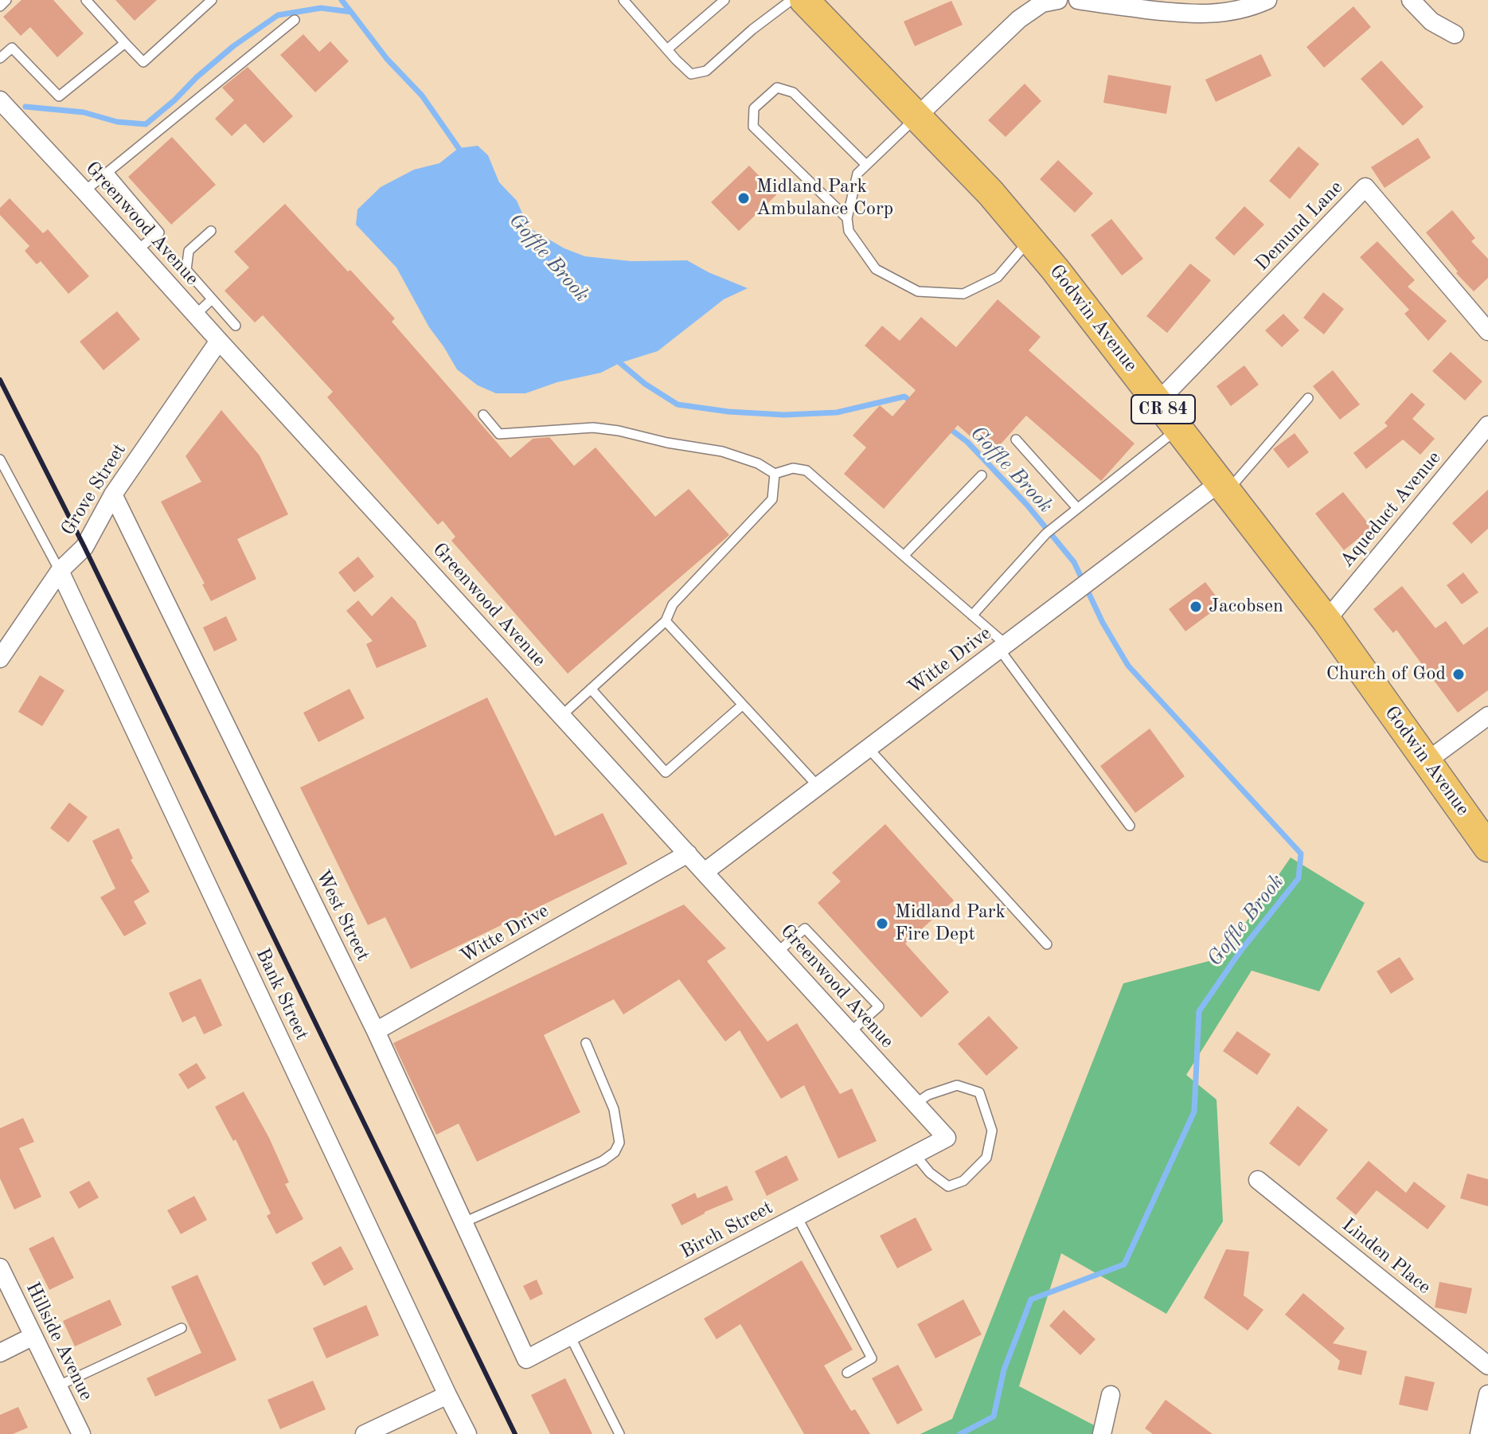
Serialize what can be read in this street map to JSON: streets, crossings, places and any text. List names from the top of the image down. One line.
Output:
{"streets":{"main road":["Godwin Avenue","CR 84"],"street":["Greenwood Avenue","Demund Lane","Grove Street","Aqueduct Avenue","Witte Drive","West Street","Bank Street","Birch Street","Linden Place","Hillside Avenue"]},"crossings":[["Greenwood Avenue","Grove Street"],["Greenwood Avenue","Witte Drive"],["Greenwood Avenue","Birch Street"],["Demund Lane","Godwin Avenue"],["Godwin Avenue","Aqueduct Avenue"],["Godwin Avenue","Witte Drive"],["Grove Street","West Street"],["Grove Street","Bank Street"],["Witte Drive","West Street"],["West Street","Birch Street"]],"water":["Goffle Brook"],"places":["Midland Park Ambulance Corp","Jacobsen","Church of God","Midland Park Fire Dept"]}
